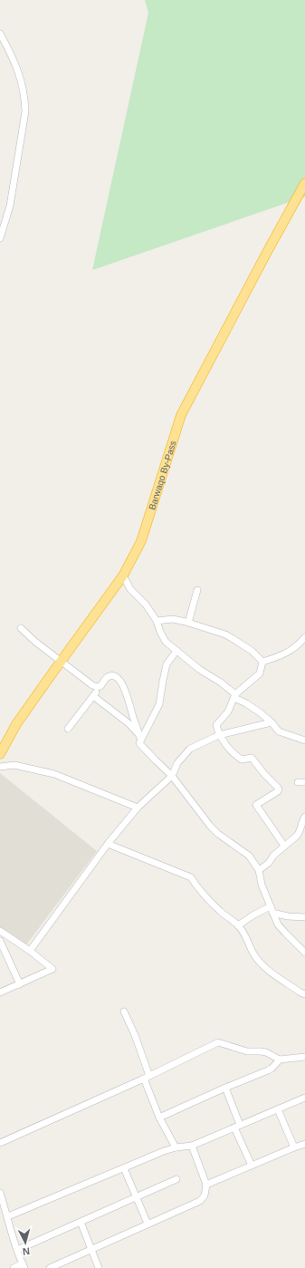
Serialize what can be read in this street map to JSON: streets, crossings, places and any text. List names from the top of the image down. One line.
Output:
{"streets":{"highway":["Barwaqo By-Pass"]},"north":"bottom"}
